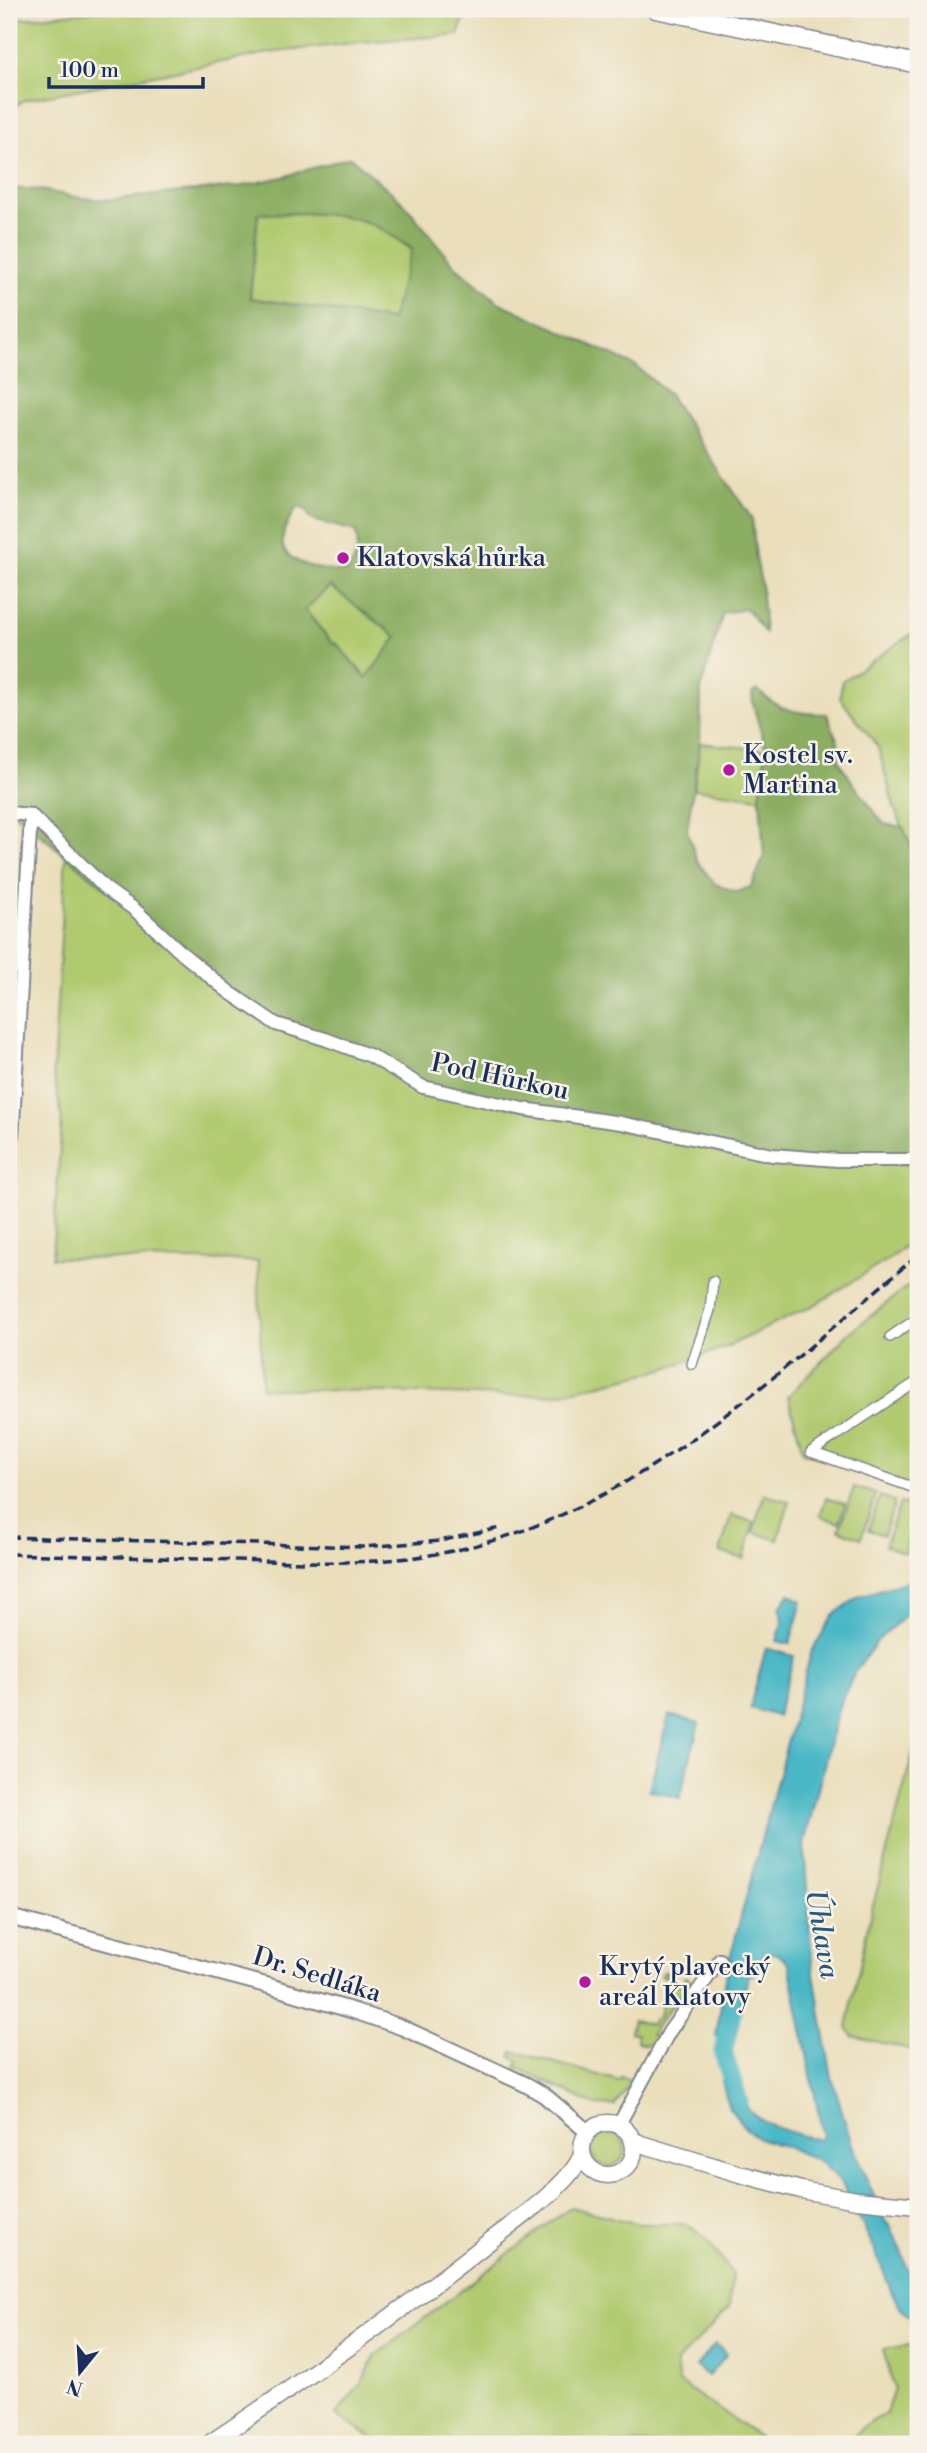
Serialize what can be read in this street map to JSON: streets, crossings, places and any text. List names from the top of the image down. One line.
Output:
{"streets":{"street":["Pod Hůrkou","Dr. Sedláka"]},"water":["Úhlava"],"places":["Klatovská hůrka","Kostel sv. Martina","Krytý plavecký areál Klatovy"],"scale_bar":"100 m","north":"bottom"}
